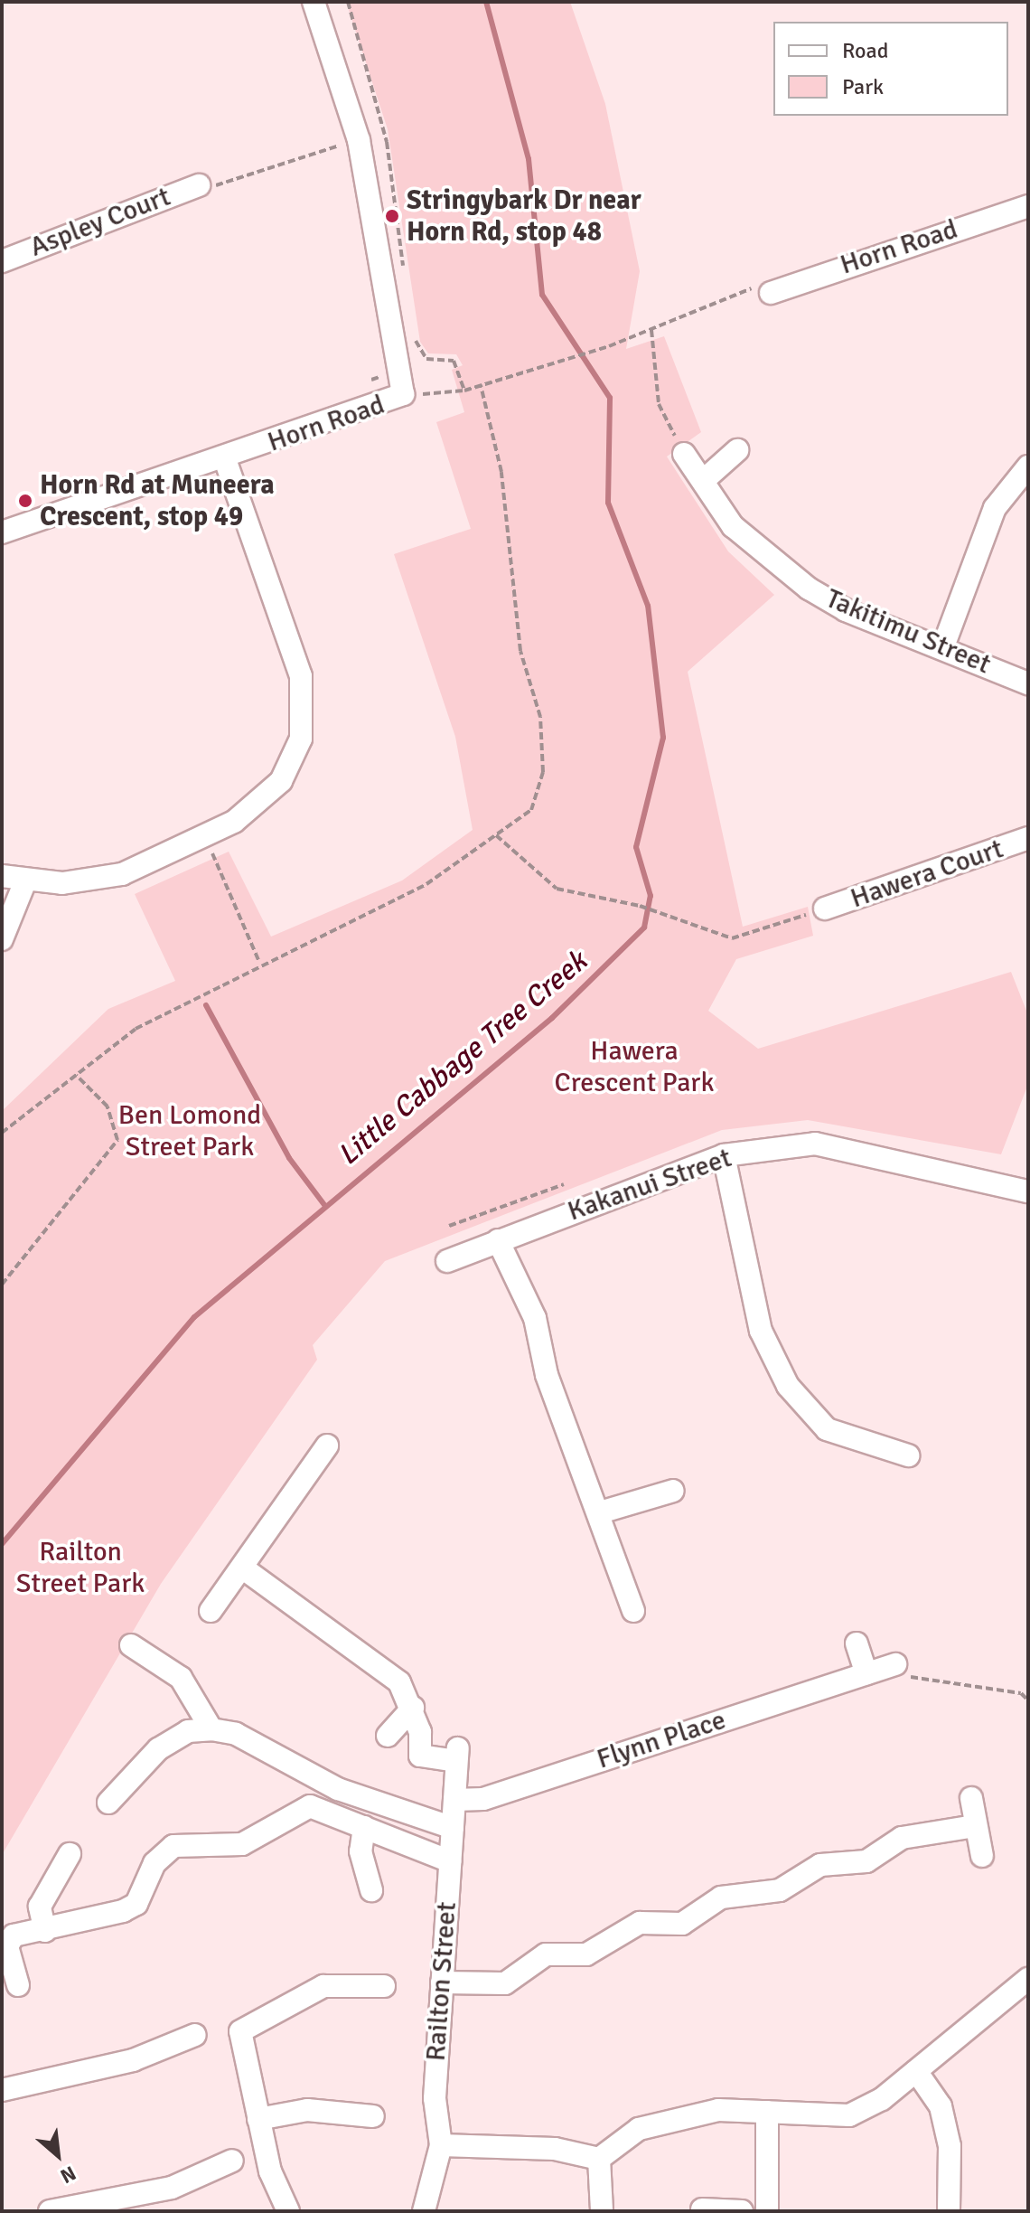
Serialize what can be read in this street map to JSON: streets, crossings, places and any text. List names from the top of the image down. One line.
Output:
{"streets":{"street":["Aspley Court","Horn Road","Takitimu Street","Hawera Court","Kakanui Street","Flynn Place","Railton Street"]},"crossings":[["Flynn Place","Railton Street"]],"water":["Little Cabbage Tree Creek"],"parks":["Hawera Crescent Park","Ben Lomond Street Park","Railton Street Park"],"places":["Stringybark Dr near Horn Rd, stop 48","Horn Rd at Muneera Crescent, stop 49"],"legend":["Road","Park"],"north":"bottom right"}
